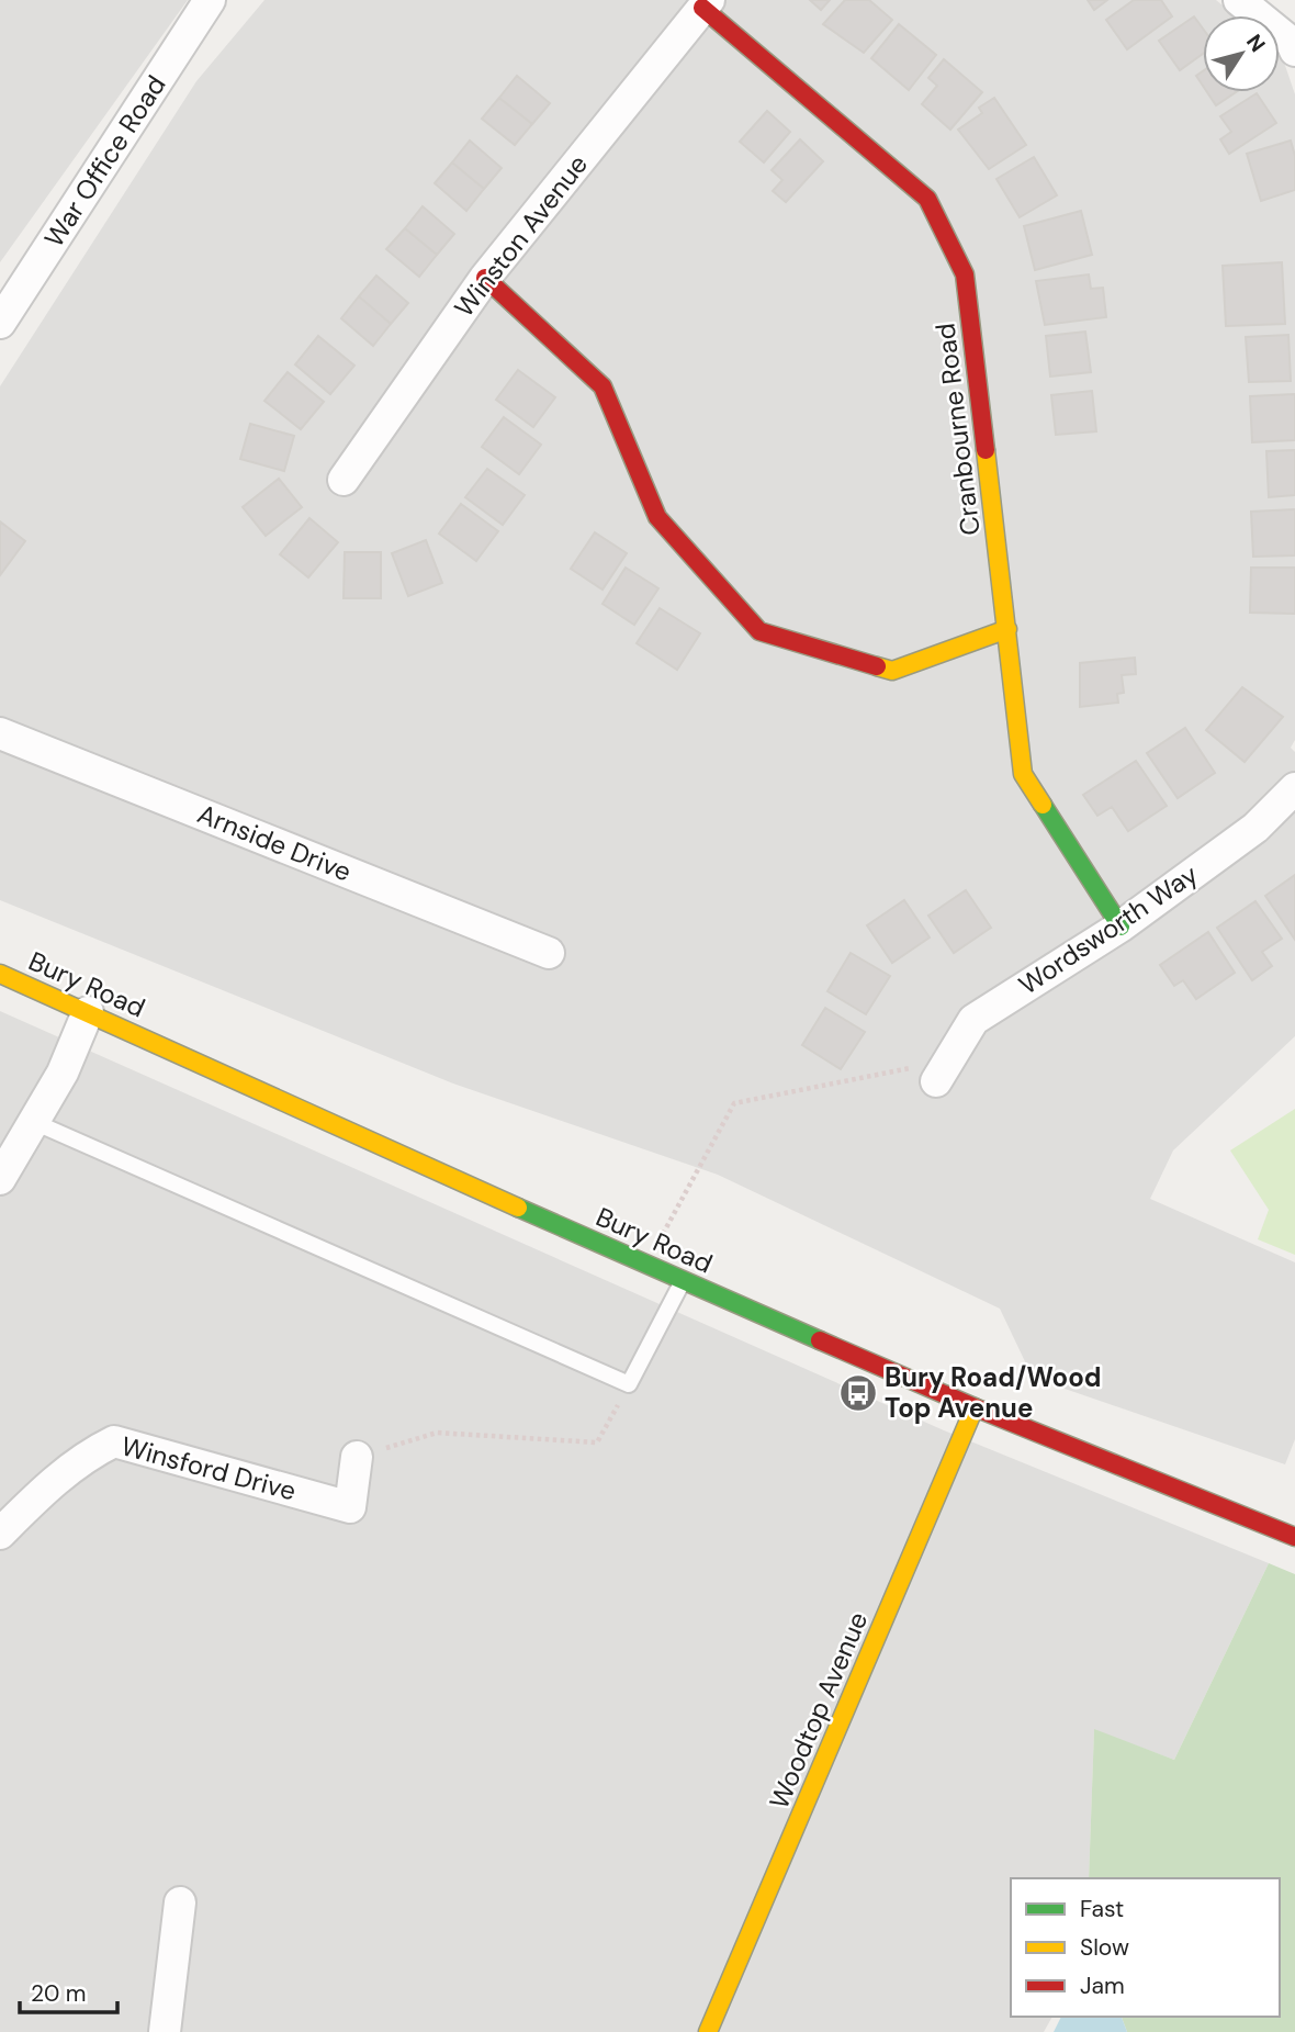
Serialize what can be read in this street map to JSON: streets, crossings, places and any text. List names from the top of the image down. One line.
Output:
{"streets":{"street":["War Office Road","Winston Avenue","Cranbourne Road","Arnside Drive","Wordsworth Way","Bury Road","Winsford Drive","Woodtop Avenue"]},"crossings":[["Winston Avenue","Cranbourne Road"],["Cranbourne Road","Wordsworth Way"],["Bury Road","Woodtop Avenue"]],"places":{"bus stop":["Bury Road/Wood Top Avenue"]},"legend":["Fast","Slow","Jam"],"scale_bar":"20 m","north":"top right"}
